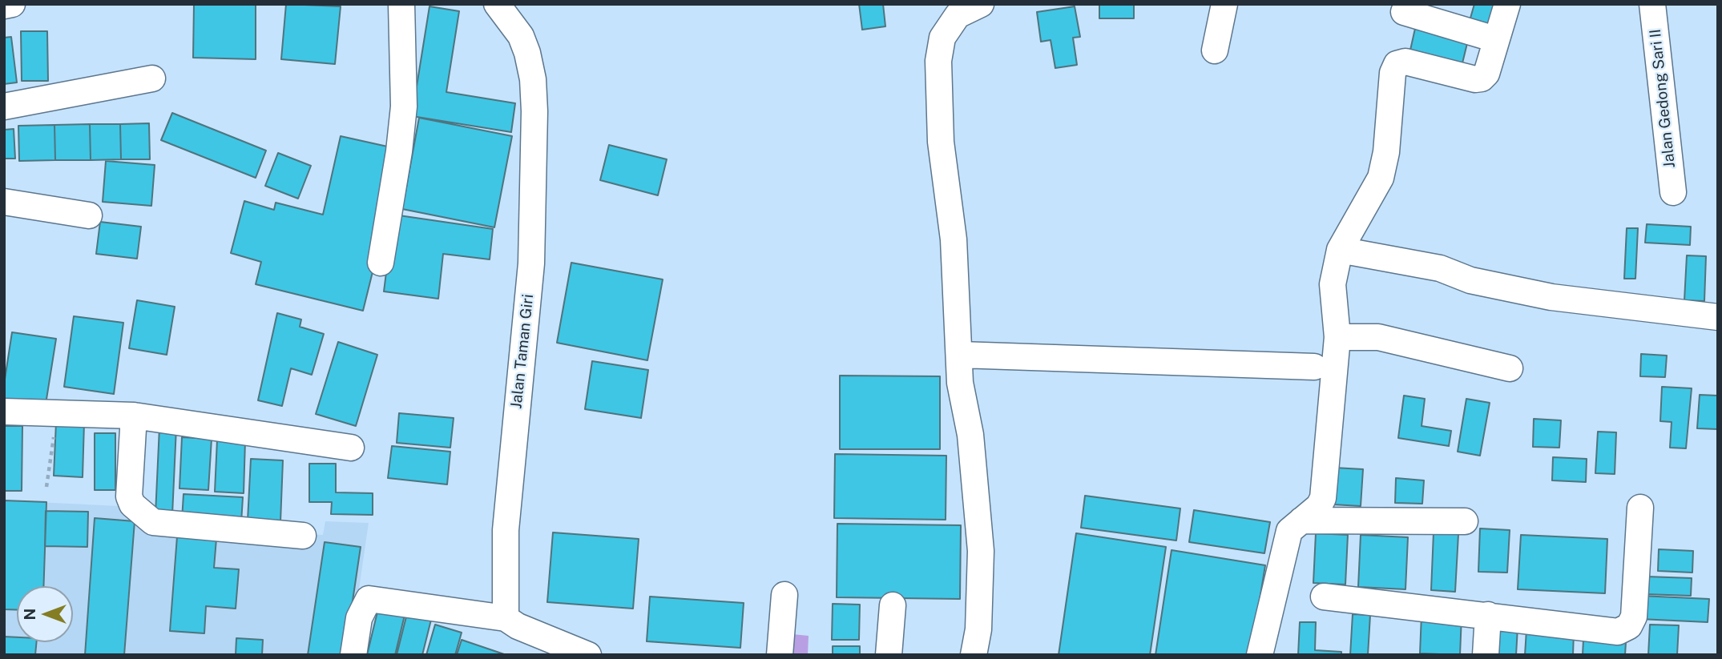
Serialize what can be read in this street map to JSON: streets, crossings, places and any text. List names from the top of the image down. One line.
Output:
{"streets":{"street":["Jalan Gedong Sari II","Jalan Taman Giri"]},"north":"left"}
